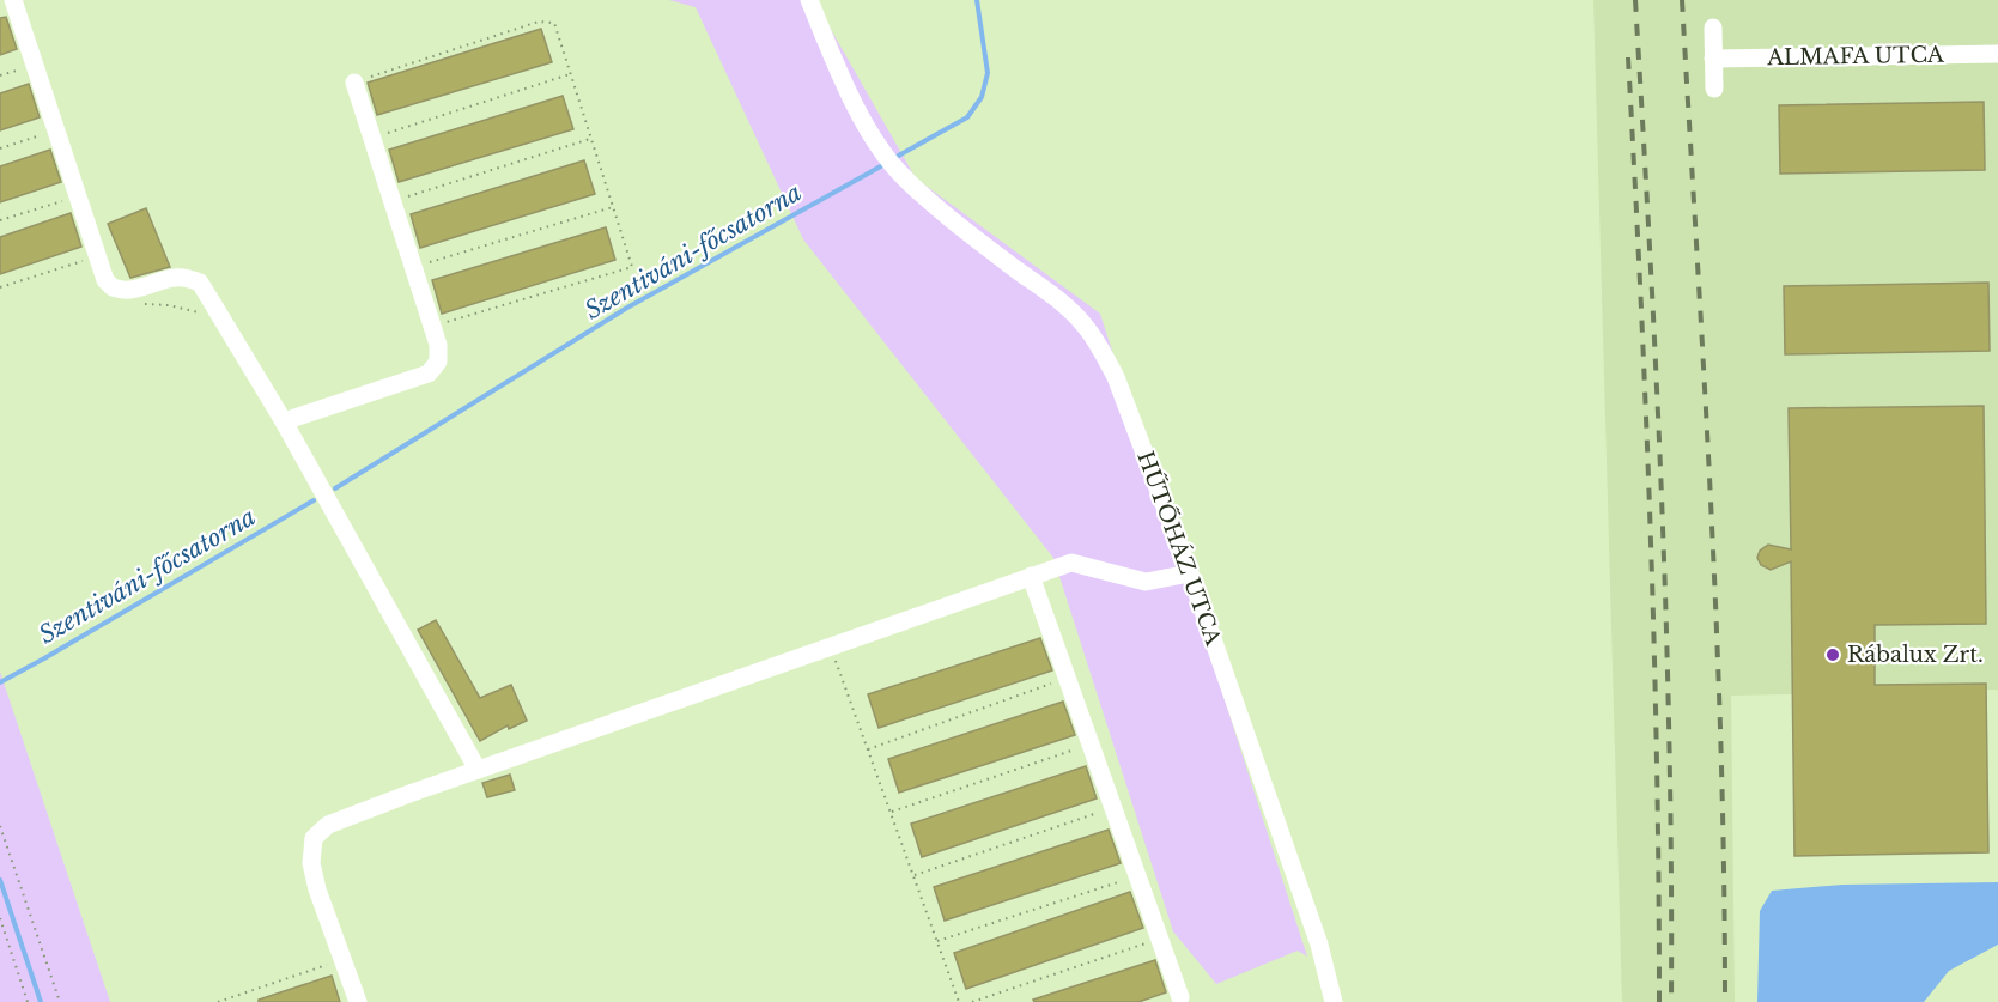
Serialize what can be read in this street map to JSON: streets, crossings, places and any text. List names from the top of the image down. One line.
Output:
{"streets":{"street":["ALMAFA UTCA","HŰTŐHÁZ UTCA"]},"water":["Szentiváni-főcsatorna"],"places":["Rábalux Zrt."]}
